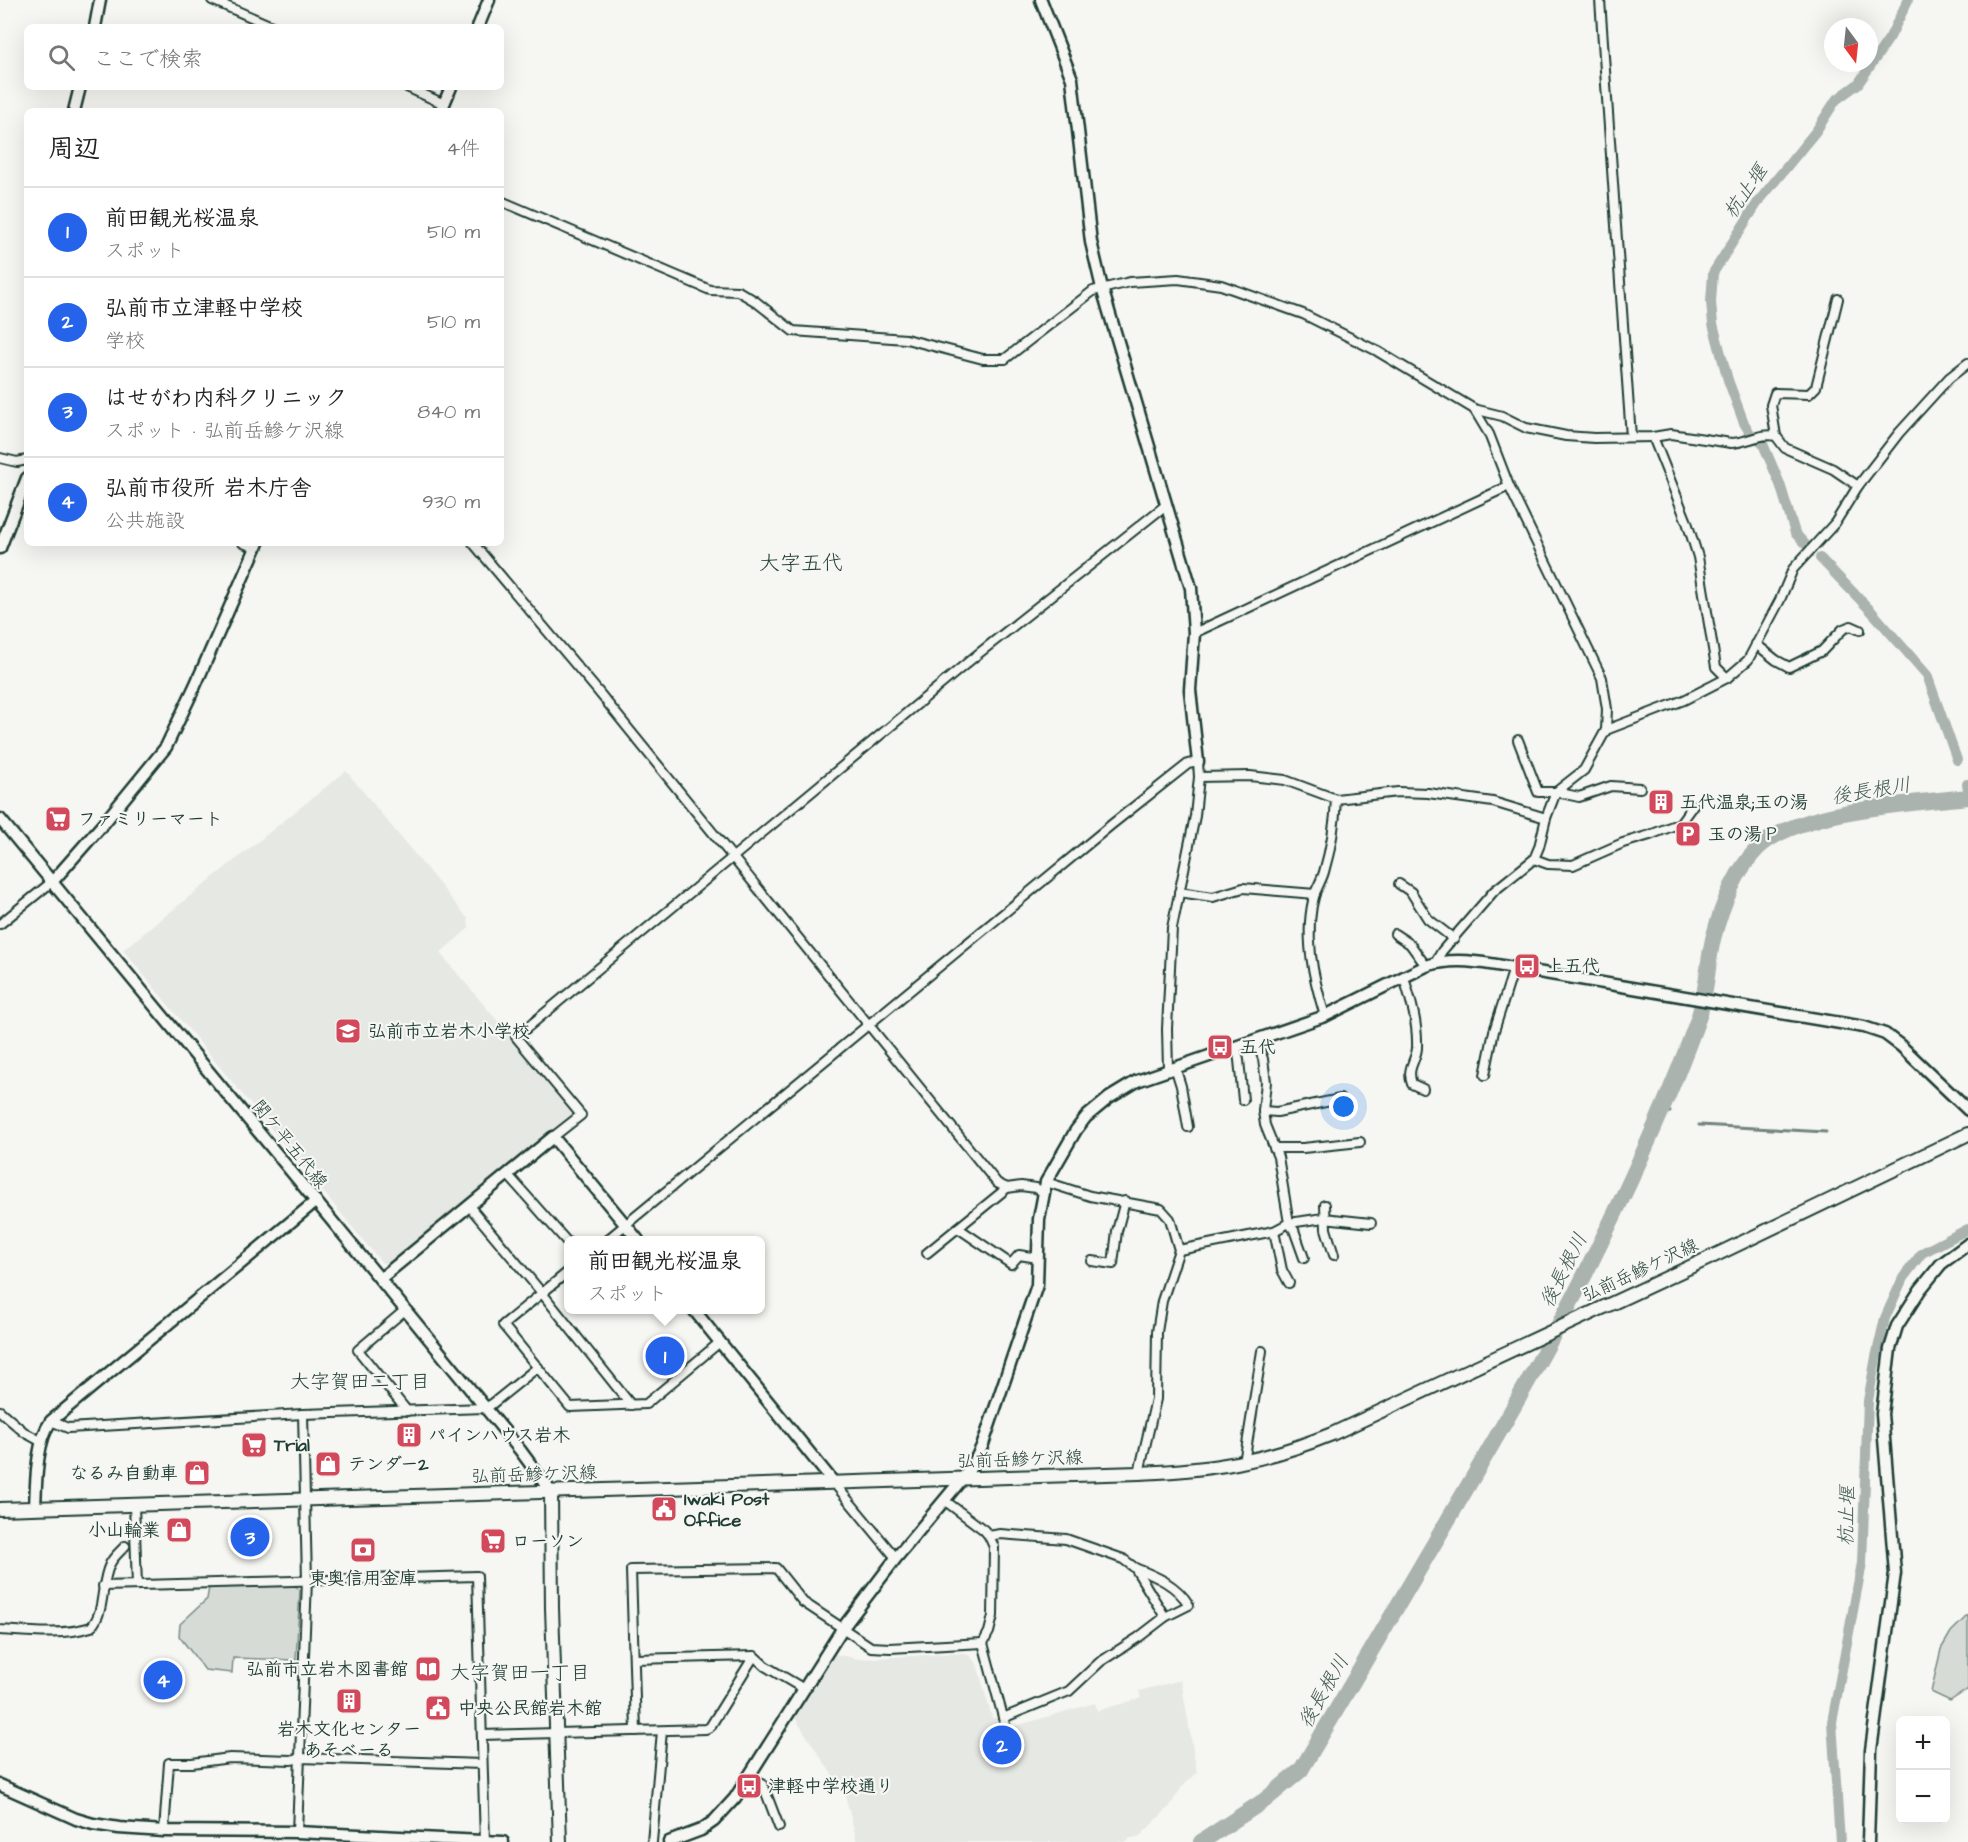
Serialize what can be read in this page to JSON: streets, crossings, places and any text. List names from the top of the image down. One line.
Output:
{"streets":{"main road":["弘前岳鰺ケ沢線"],"street":["関ケ平五代線"]},"crossings":[["関ケ平五代線","弘前岳鰺ケ沢線"]],"districts":["大字五代","大字賀田二丁目","大字賀田一丁目"],"water":["杭止堰","後長根川"],"places":{"building":["五代温泉;玉の湯","パインハウス岩木","岩木文化センター あそべーる"],"supermarket":["ファミリーマート","Trial","ローソン"],"parking":["玉の湯Ｐ"],"bus stop":["上五代","五代","津軽中学校通り"],"school or university":["弘前市立岩木小学校"],"shop":["テンダー2","なるみ自動車","小山輪業"],"public building":["Iwaki Post Office","中央公民館岩木館"],"bank":["東奥信用金庫"],"library":["弘前市立岩木図書館"]},"north":"bottom","page":{"search":"ここで検索","heading":["周辺","4件"],"list":[{"mark":"1","name":"前田観光桜温泉","note":"スポット","value":"510 m"},{"mark":"2","name":"弘前市立津軽中学校","note":"学校","value":"510 m"},{"mark":"3","name":"はせがわ内科クリニック","note":"スポット · 弘前岳鰺ケ沢線","value":"840 m"},{"mark":"4","name":"弘前市役所 岩木庁舎","note":"公共施設","value":"930 m"}],"popup":["前田観光桜温泉","スポット"],"pins":["1","3","4","2"],"map_buttons":["+","−"]}}
